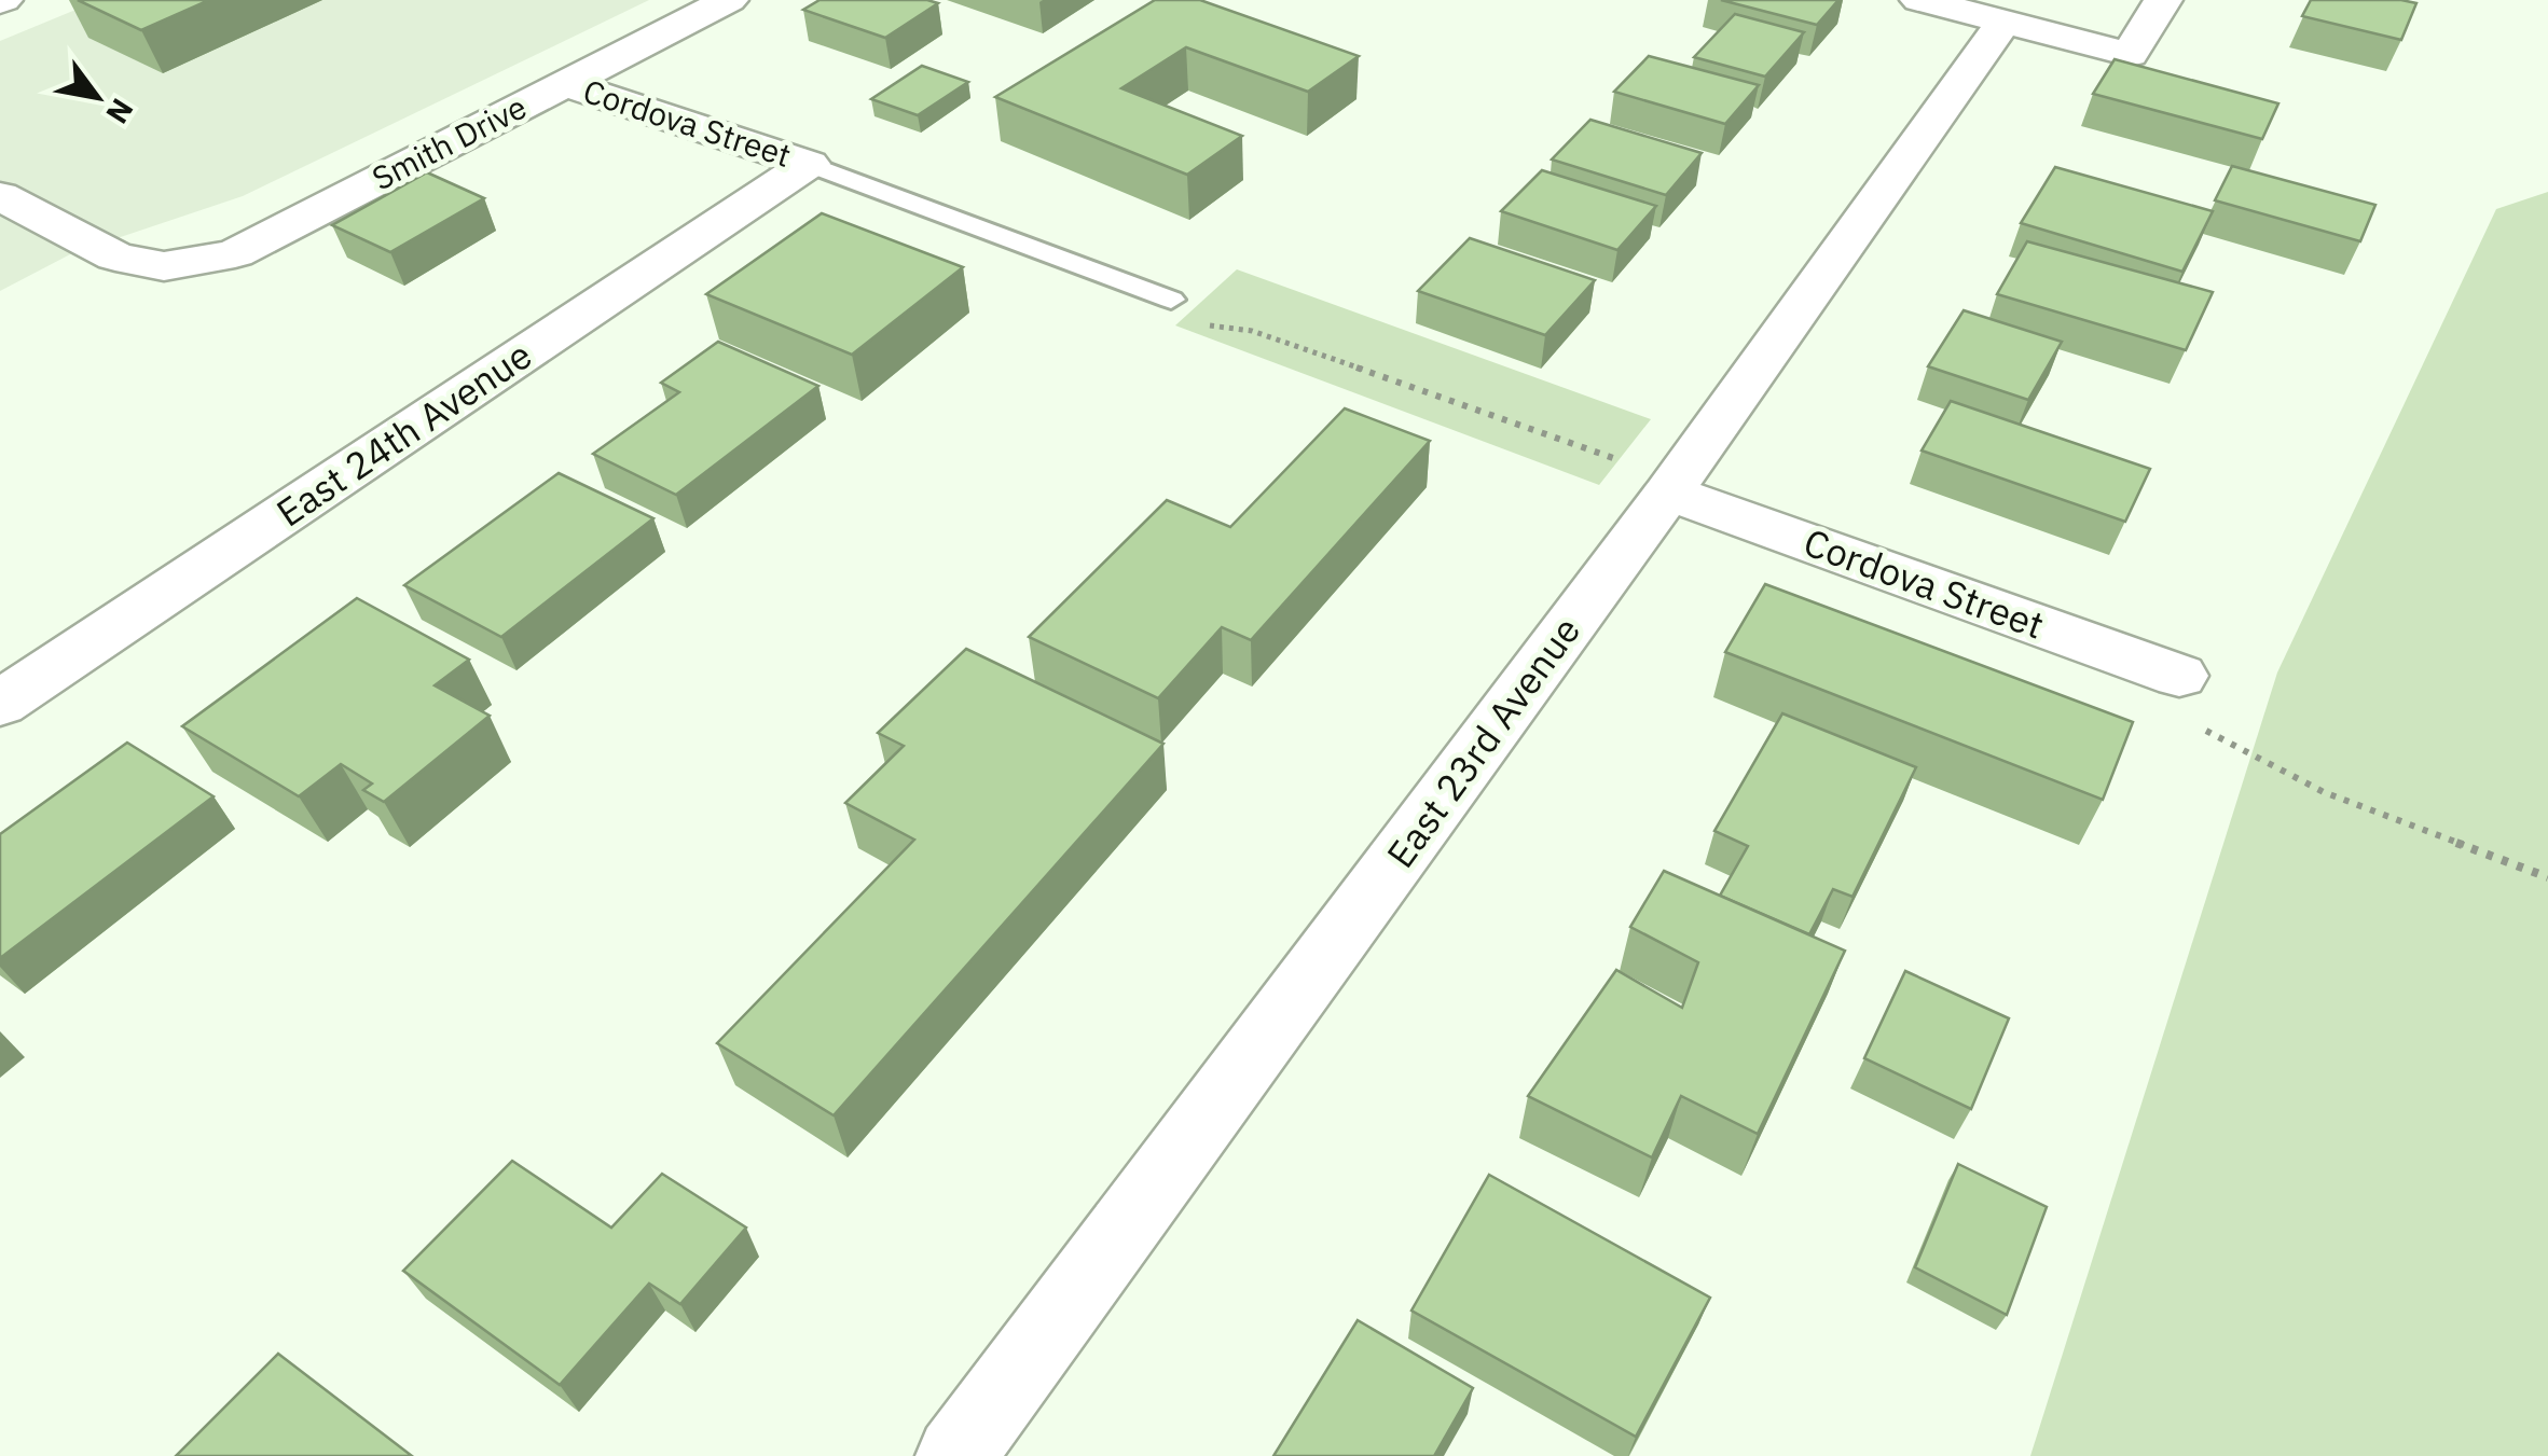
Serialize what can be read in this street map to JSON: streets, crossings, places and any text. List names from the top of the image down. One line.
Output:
{"streets":{"street":["Cordova Street","Smith Drive","East 24th Avenue","East 23rd Avenue"]},"crossings":[["Cordova Street","Smith Drive"],["Cordova Street","East 24th Avenue"],["Cordova Street","East 23rd Avenue"]],"north":"bottom right"}
